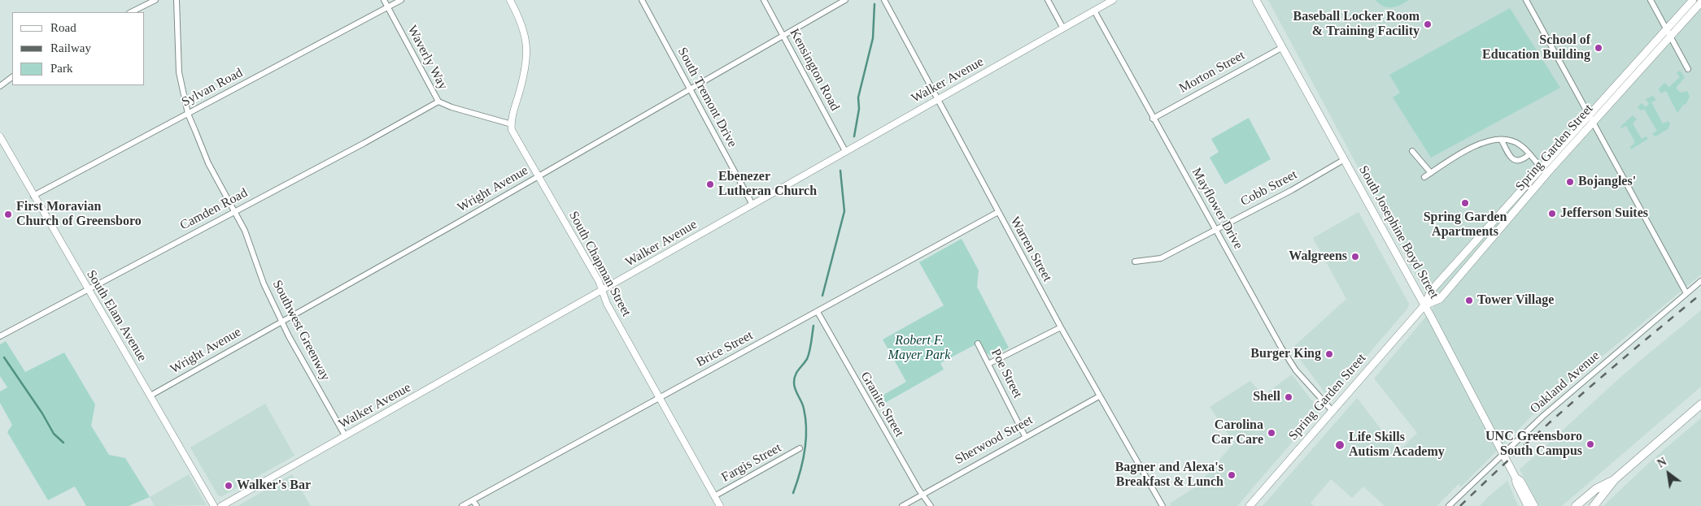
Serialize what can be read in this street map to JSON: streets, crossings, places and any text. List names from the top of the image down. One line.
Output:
{"streets":{"main road":["Spring Garden Street","South Josephine Boyd Street"],"street":["Waverly Way","Kensington Road","Morton Street","Walker Avenue","Sylvan Road","South Tremont Drive","Cobb Street","Wright Avenue","Mayflower Drive","Camden Road","Warren Street","South Chapman Street","South Elam Avenue","Southwest Greenway","Brice Street","Poe Street","Oakland Avenue","Granite Street","Sherwood Street","Fargis Street"]},"crossings":[["Waverly Way","Sylvan Road"],["Waverly Way","Camden Road"],["Waverly Way","South Chapman Street"],["Kensington Road","Walker Avenue"],["Kensington Road","Wright Avenue"],["Morton Street","Mayflower Drive"],["Morton Street","South Josephine Boyd Street"],["Walker Avenue","South Tremont Drive"],["Walker Avenue","Mayflower Drive"],["Walker Avenue","Warren Street"],["Walker Avenue","South Chapman Street"],["Walker Avenue","Southwest Greenway"],["Sylvan Road","South Elam Avenue"],["Sylvan Road","Southwest Greenway"],["South Tremont Drive","Wright Avenue"],["Spring Garden Street","Mayflower Drive"],["Spring Garden Street","South Josephine Boyd Street"],["Cobb Street","Mayflower Drive"],["Cobb Street","South Josephine Boyd Street"],["Wright Avenue","South Chapman Street"],["Wright Avenue","South Elam Avenue"],["Wright Avenue","Southwest Greenway"],["Camden Road","South Elam Avenue"],["Camden Road","Southwest Greenway"],["South Josephine Boyd Street","Oakland Avenue"],["Warren Street","Brice Street"],["Warren Street","Sherwood Street"],["South Chapman Street","Brice Street"],["South Chapman Street","Fargis Street"],["Brice Street","Granite Street"],["Poe Street","Sherwood Street"],["Granite Street","Sherwood Street"]],"parks":["Robert F. Mayer Park"],"places":["Baseball Locker Room & Training Facility","School of Education Building","Bojangles'","Ebenezer Lutheran Church","Spring Garden Apartments","Jefferson Suites","First Moravian Church of Greensboro","Walgreens","Tower Village","Burger King","Shell","Carolina Car Care","UNC Greensboro South Campus","Life Skills Autism Academy","Bagner and Alexa's Breakfast & Lunch","Walker's Bar"],"legend":["Road","Railway","Park"],"north":"top left"}
